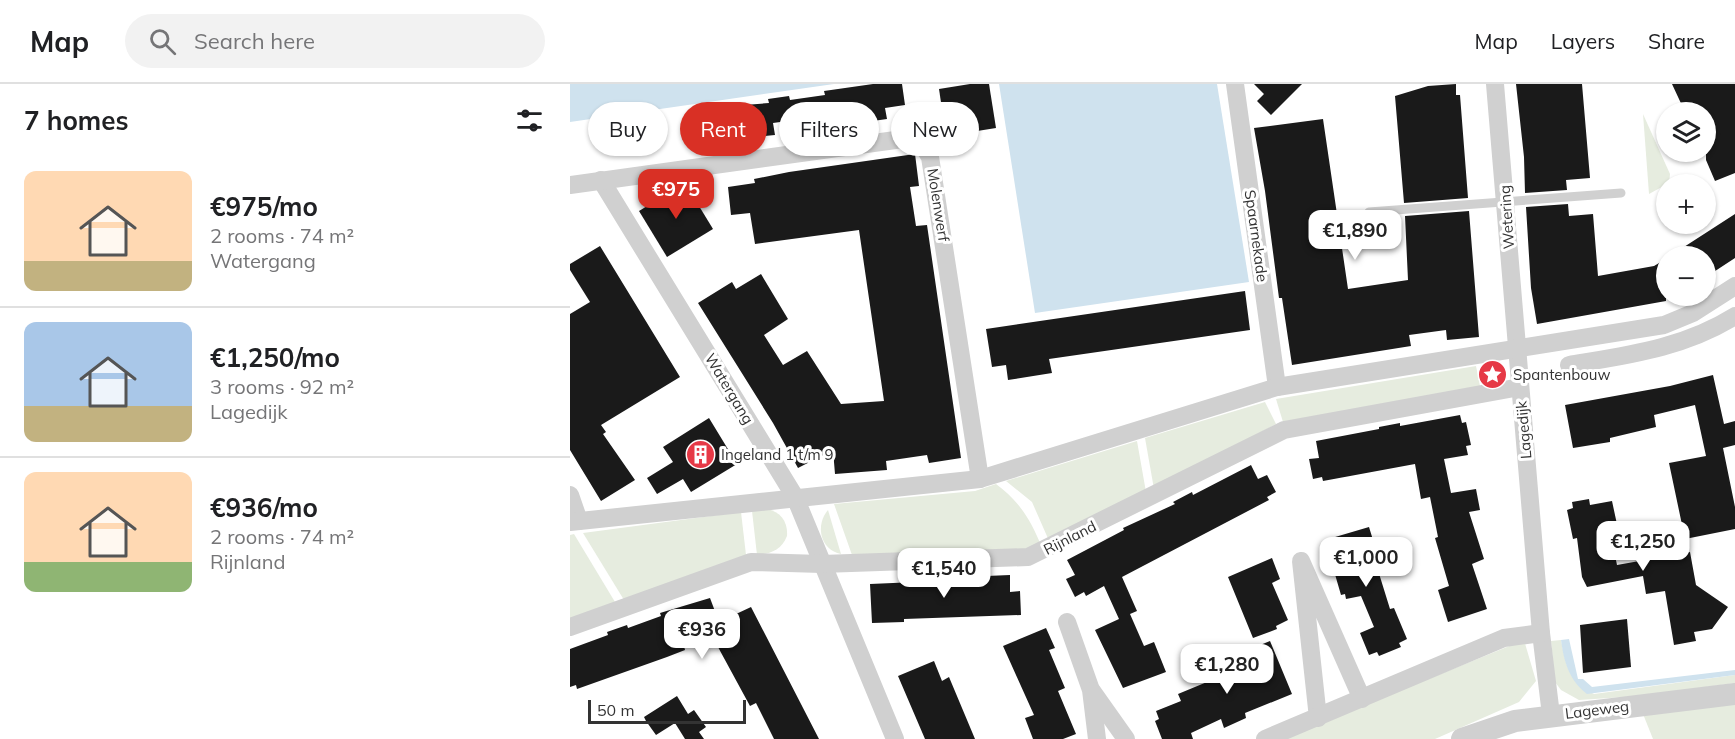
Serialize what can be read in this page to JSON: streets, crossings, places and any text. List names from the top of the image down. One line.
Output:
{"streets":{"street":["Molenwerf","Wetering","Spaarnekade","Watergang","Lagedijk","Rijnland","Lageweg"]},"crossings":[["Molenwerf","Watergang"],["Wetering","Lagedijk"],["Watergang","Rijnland"],["Lagedijk","Rijnland"],["Lagedijk","Lageweg"]],"places":{"place":["Spantenbouw"],"building":["Ingeland 1 t/m 9"]},"scale_bar":"50 m","page":{"header":"Map","search":"Search here","nav":["Map","Layers","Share"],"heading":"7 homes","map_buttons":["+","−"],"chip":["Buy","Rent","Filters","New"],"list":[{"name":"€975/mo","note":"2 rooms · 74 m² · Watergang"},{"name":"€1,250/mo","note":"3 rooms · 92 m² · Lagedijk"},{"name":"€936/mo","note":"2 rooms · 74 m² · Rijnland"}],"price":["€975","€1,890","€1,250","€1,000","€1,540","€936","€1,280"],"scale":"50 m"}}
